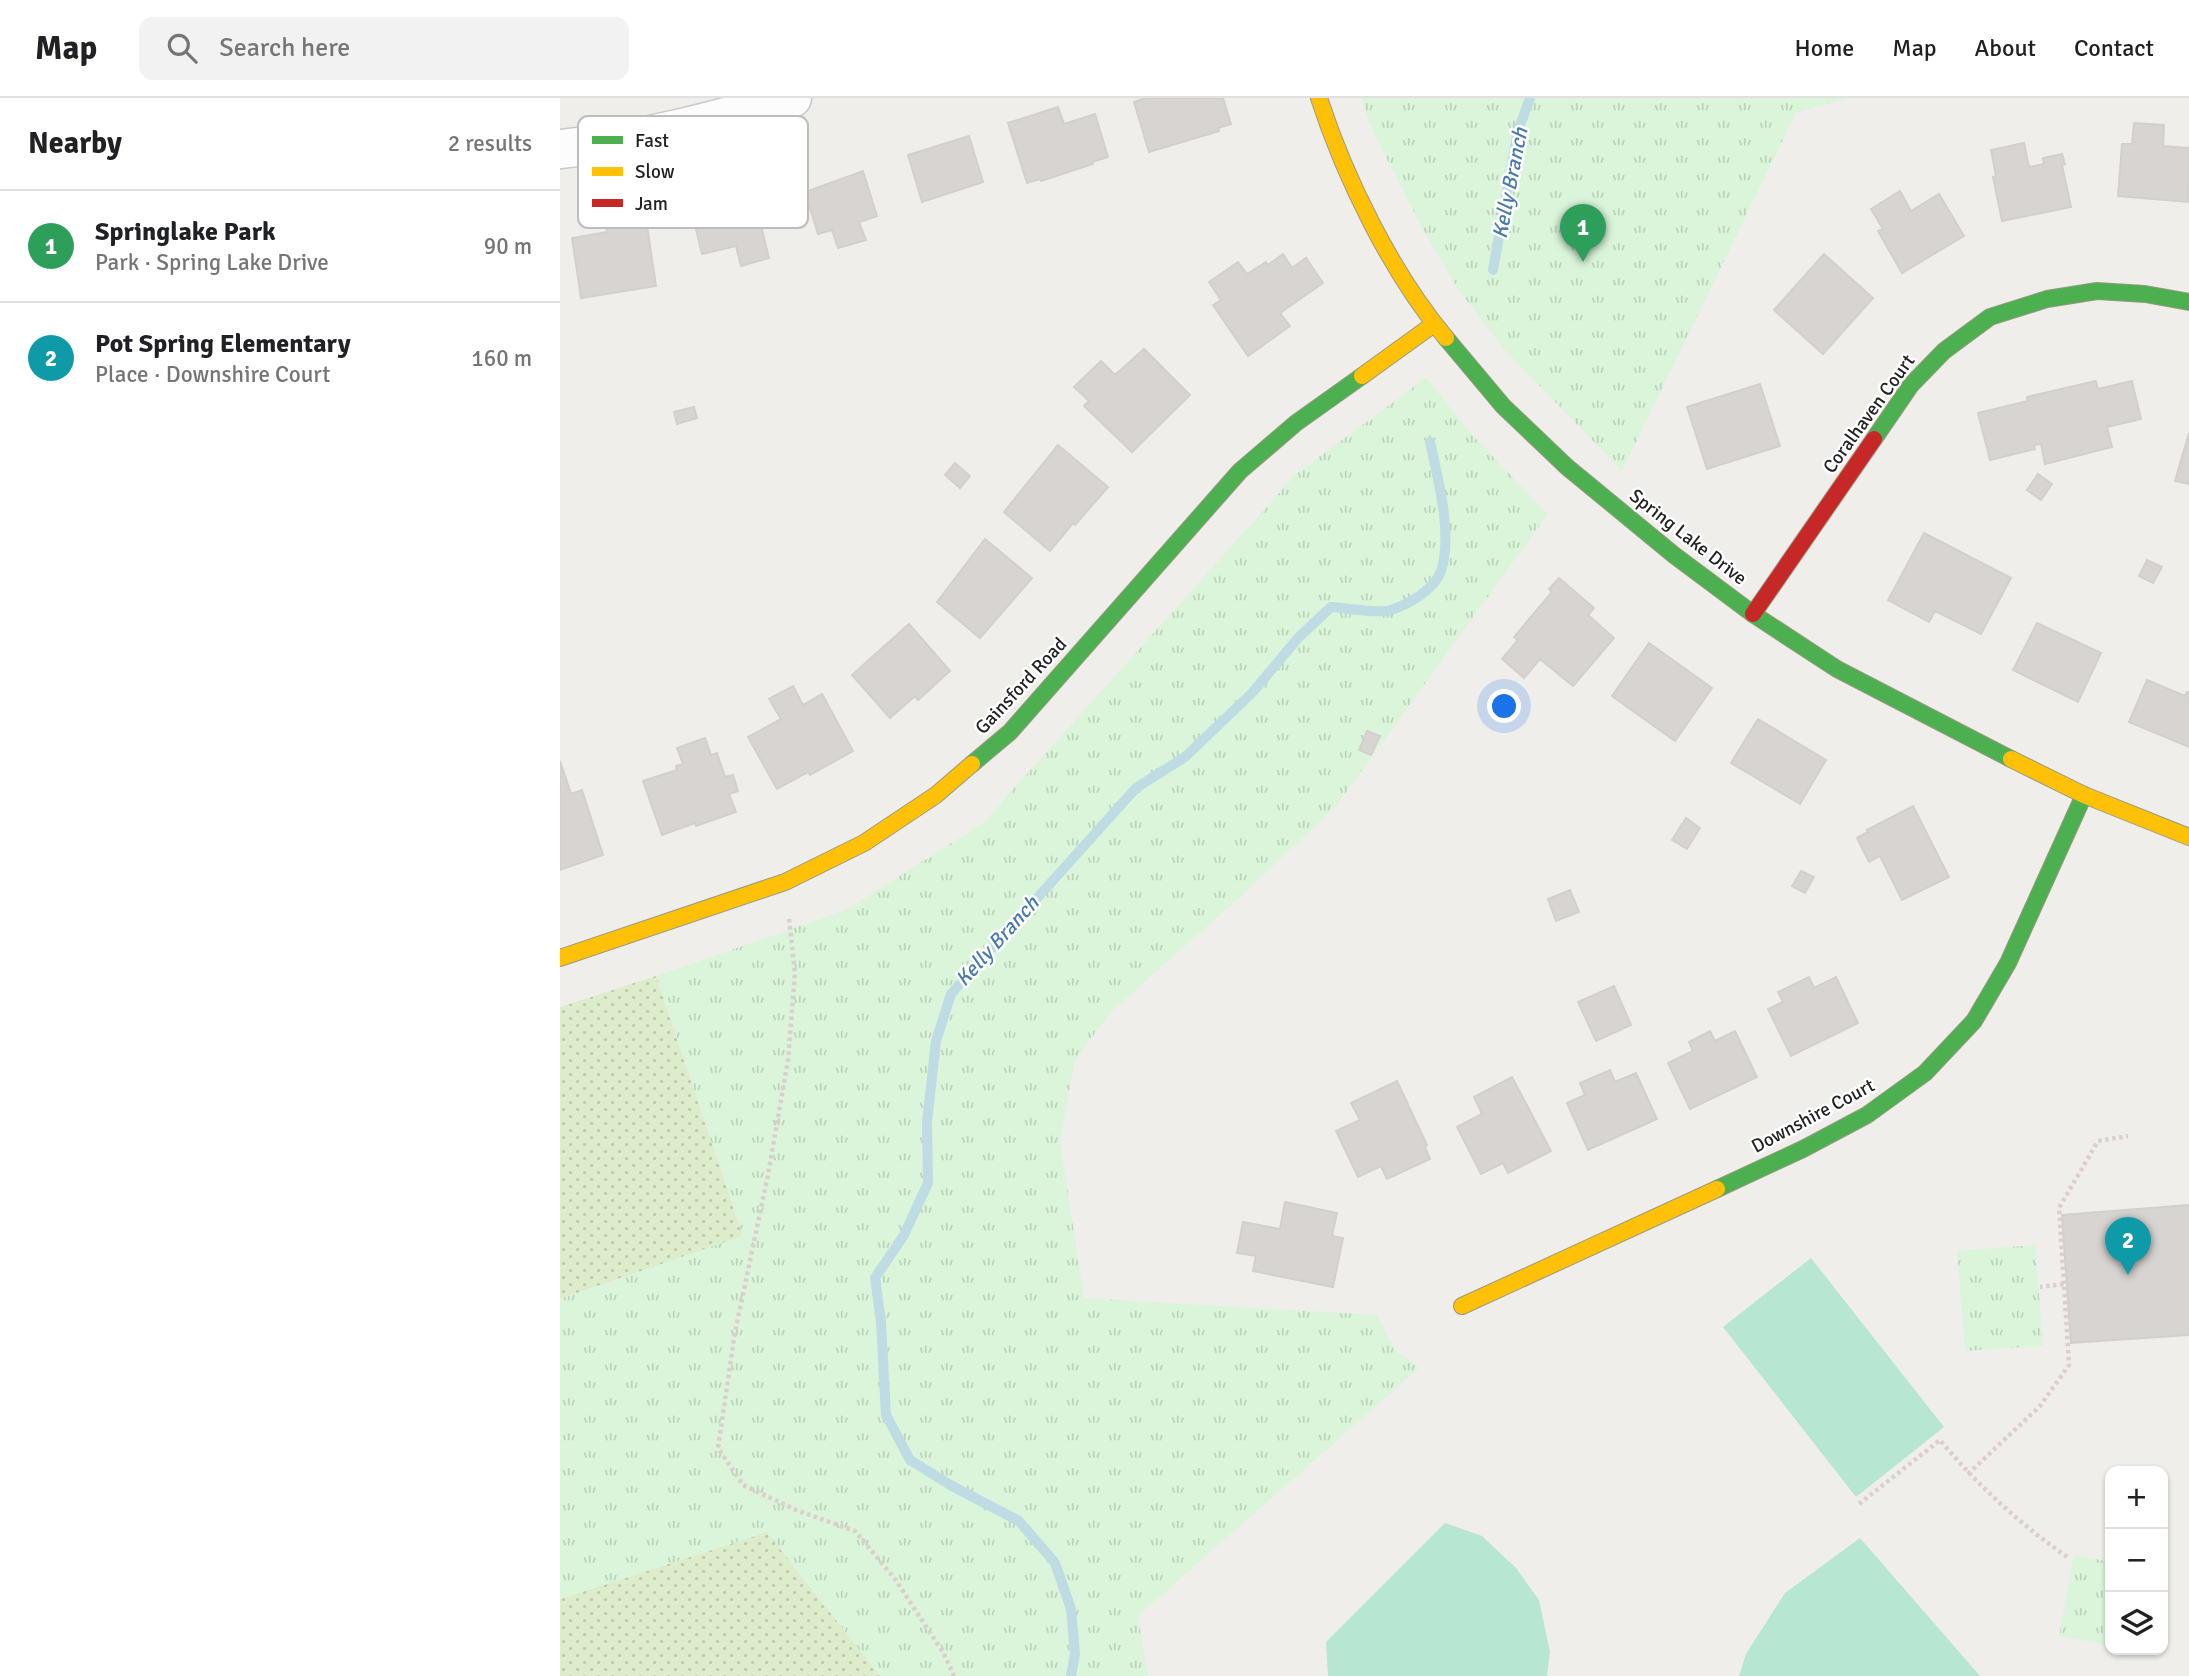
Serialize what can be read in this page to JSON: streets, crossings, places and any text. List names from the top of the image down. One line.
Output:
{"streets":{"street":["Coralhaven Court","Spring Lake Drive","Gainsford Road","Downshire Court"]},"crossings":[["Coralhaven Court","Spring Lake Drive"],["Spring Lake Drive","Gainsford Road"],["Spring Lake Drive","Downshire Court"]],"water":["Kelly Branch"],"legend":["Fast","Slow","Jam"],"page":{"header":"Map","search":"Search here","nav":["Home","Map","About","Contact"],"heading":["Nearby","2 results"],"list":[{"mark":"1","name":"Springlake Park","note":"Park · Spring Lake Drive","value":"90 m"},{"mark":"2","name":"Pot Spring Elementary","note":"Place · Downshire Court","value":"160 m"}],"pins":["1","2"],"map_buttons":["+","−"]}}
